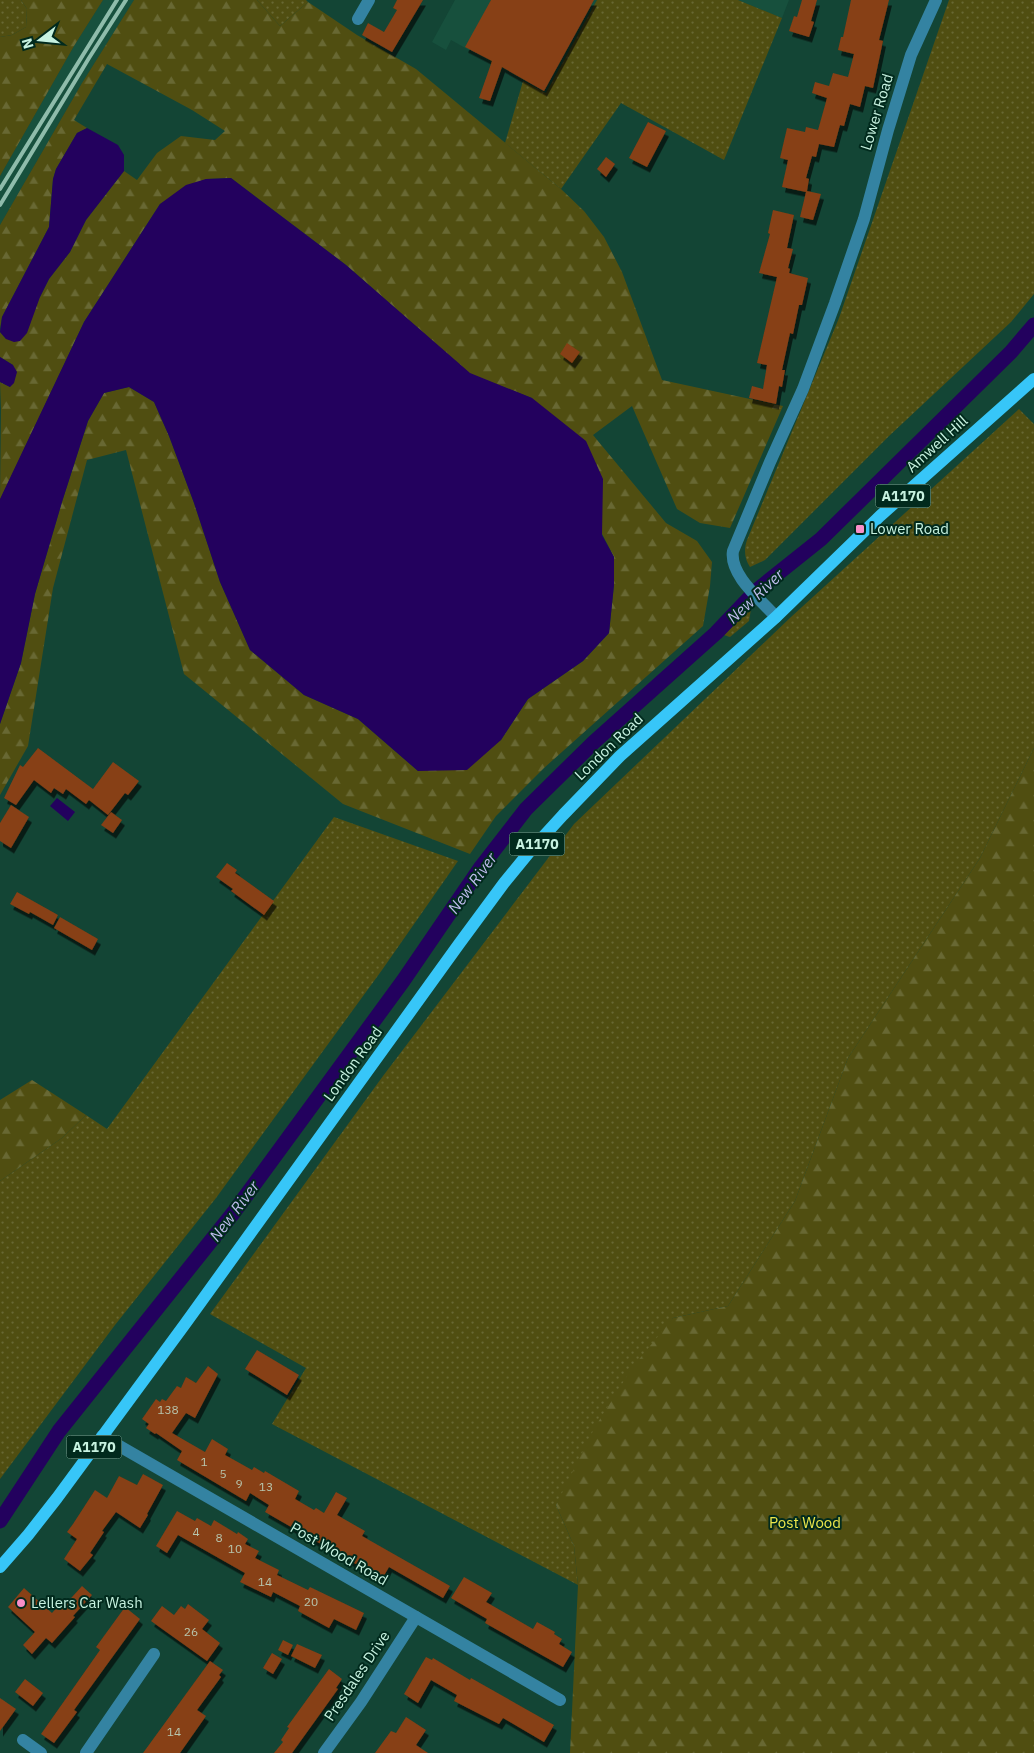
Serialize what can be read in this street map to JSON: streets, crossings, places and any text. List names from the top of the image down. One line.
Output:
{"streets":{"main road":["Amwell Hill","A1170","London Road"],"street":["Lower Road","Post Wood Road","Presdales Drive"]},"crossings":[["Lower Road","Amwell Hill"],["Lower Road","London Road"],["Amwell Hill","London Road"],["London Road","Post Wood Road"],["Post Wood Road","Presdales Drive"]],"water":["New River"],"parks":["Post Wood"],"places":{"transit":["Lower Road"],"other":["Lellers Car Wash"]},"house_numbers":["138","1","5","9","13","4","8","10","14","20","26","14"],"north":"left"}
